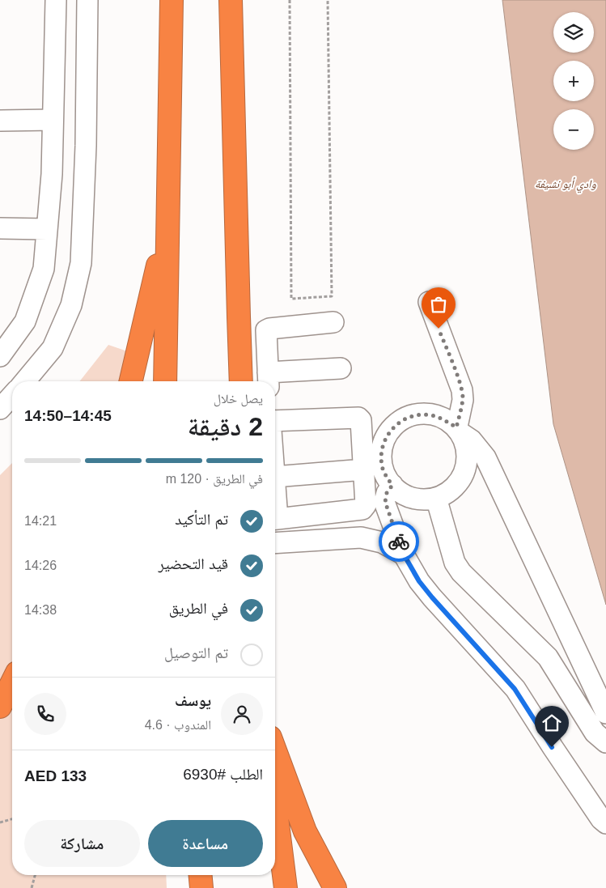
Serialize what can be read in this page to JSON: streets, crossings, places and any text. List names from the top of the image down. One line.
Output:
{"water":["وادي أبو نشيفة"],"page":{"map_buttons":["+","−"],"heading":["2 دقيقة","يصل خلال","14:45–14:50"],"panel":["يوسف","المندوب · 4.6","الطلب #6930","AED 133"],"bar":"في الطريق · 120 m","list":[["تم التأكيد","14:21"],["قيد التحضير","14:26"],["في الطريق","14:38"],"تم التوصيل"],"buttons":["مساعدة","مشاركة"]}}
